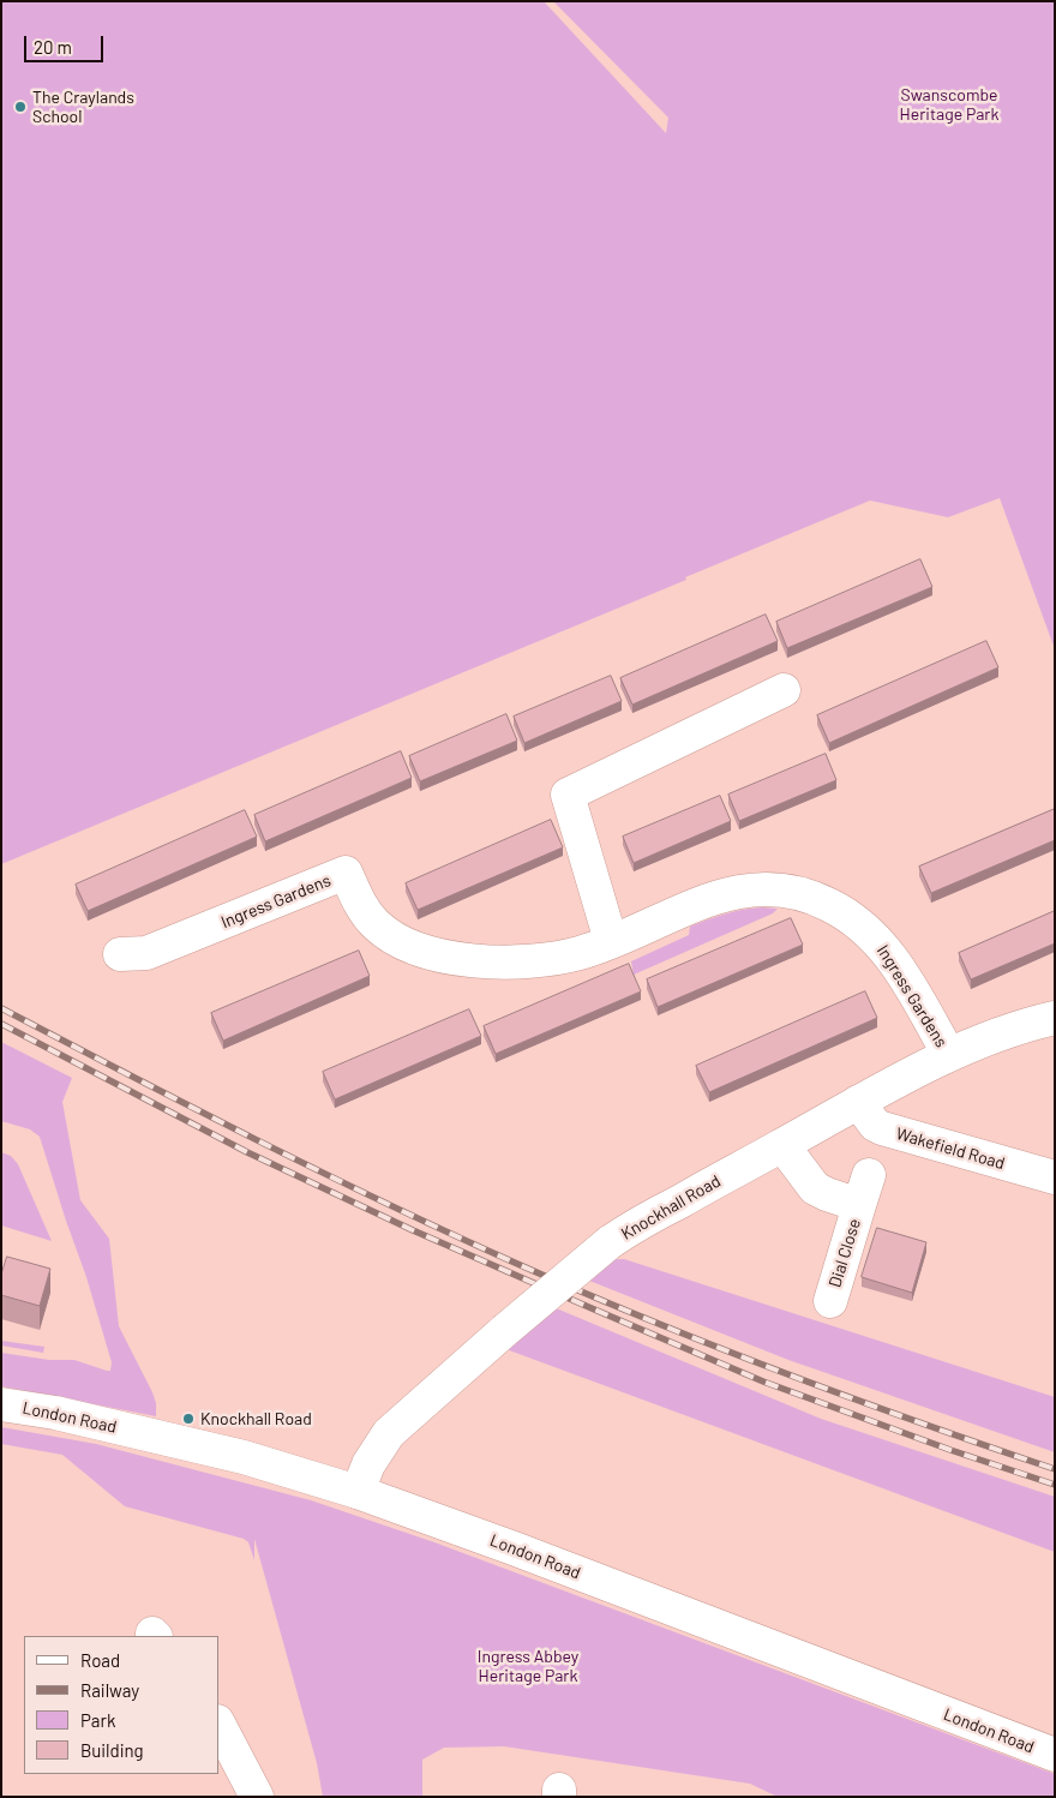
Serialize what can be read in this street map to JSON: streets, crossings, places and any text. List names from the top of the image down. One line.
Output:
{"streets":{"street":["Ingress Gardens","Wakefield Road","Knockhall Road","Dial Close","London Road"]},"crossings":[["Ingress Gardens","Knockhall Road"],["Wakefield Road","Knockhall Road"],["Knockhall Road","Dial Close"],["Knockhall Road","London Road"]],"parks":["Swanscombe Heritage Park","Ingress Abbey Heritage Park"],"places":["The Craylands School","Knockhall Road"],"legend":["Road","Railway","Park","Building"],"scale_bar":"20 m"}
